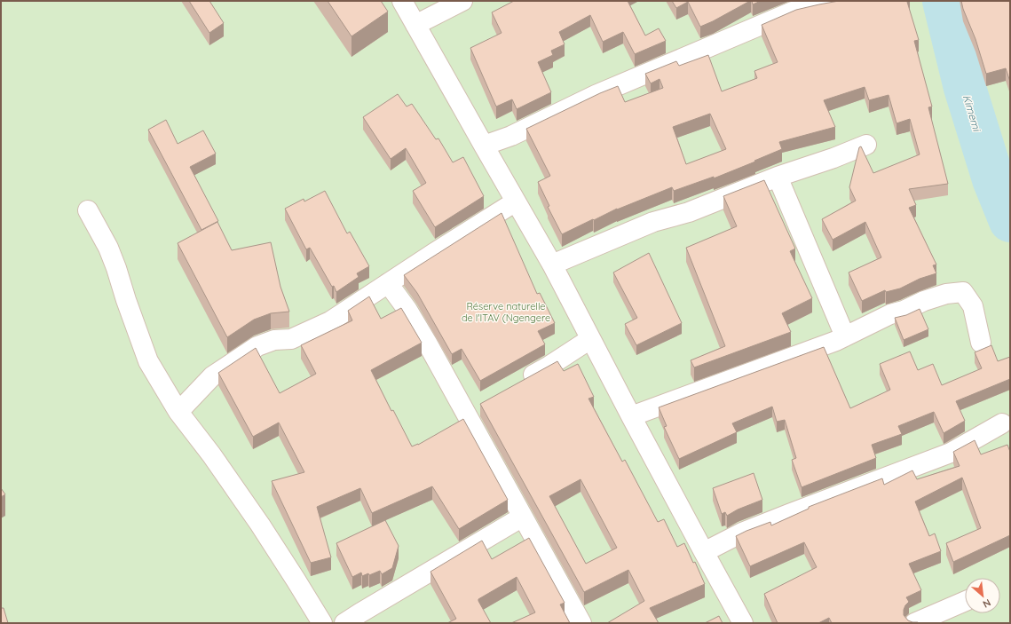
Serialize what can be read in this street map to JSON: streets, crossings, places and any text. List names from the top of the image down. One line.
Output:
{"water":["Kimemi"],"parks":["Réserve naturelle de l'ITAV (Ngengere"],"north":"bottom right"}
